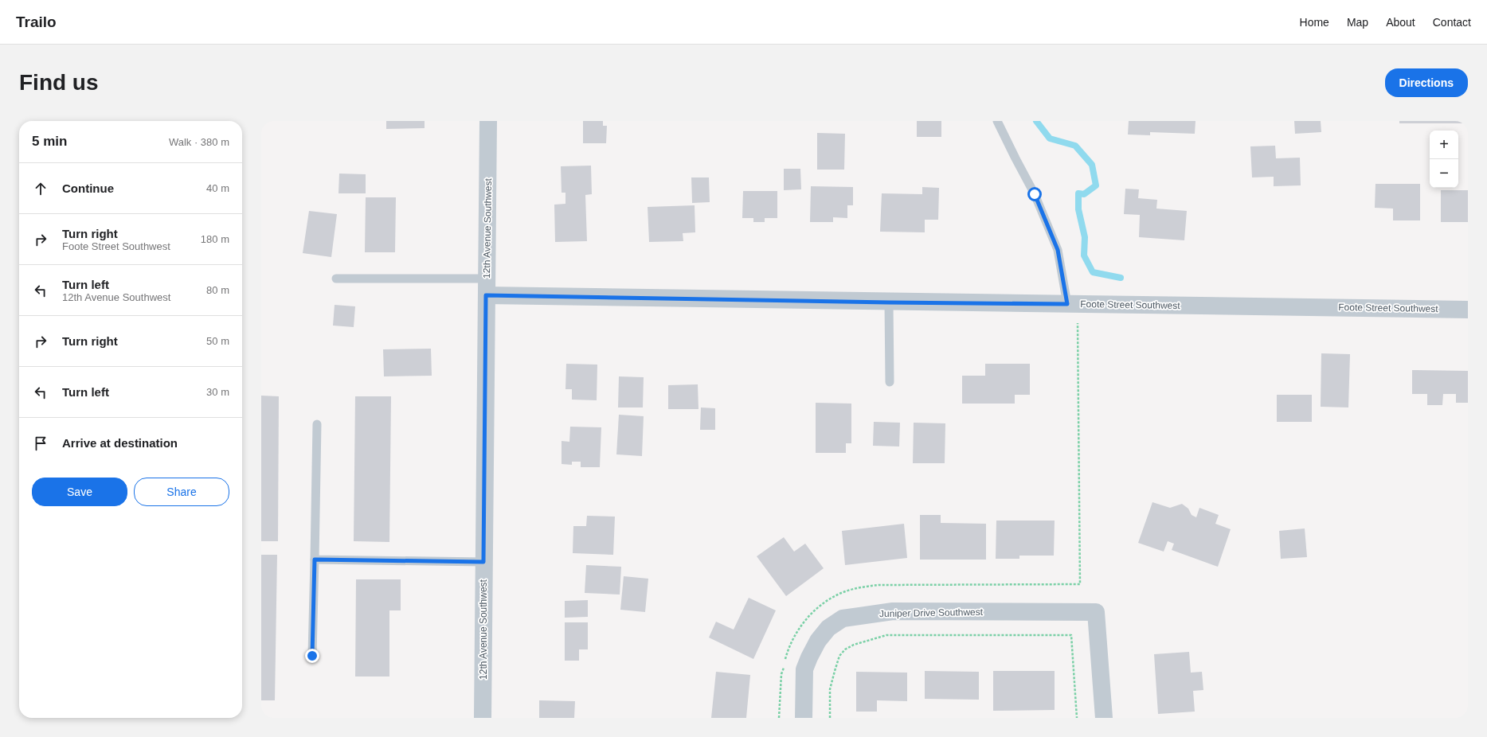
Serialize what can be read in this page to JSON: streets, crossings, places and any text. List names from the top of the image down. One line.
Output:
{"streets":{"street":["12th Avenue Southwest","Foote Street Southwest","Juniper Drive Southwest"]},"crossings":[["12th Avenue Southwest","Foote Street Southwest"]],"page":{"header":"Trailo","nav":["Home","Map","About","Contact"],"buttons":["Directions",["Save","Share"]],"title":"Find us","heading":["5 min","Walk · 380 m"],"map_buttons":["+","−"],"list":[["Continue","40 m"],["Turn right","Foote Street Southwest","180 m"],["Turn left","12th Avenue Southwest","80 m"],["Turn right","50 m"],["Turn left","30 m"],"Arrive at destination"]}}
